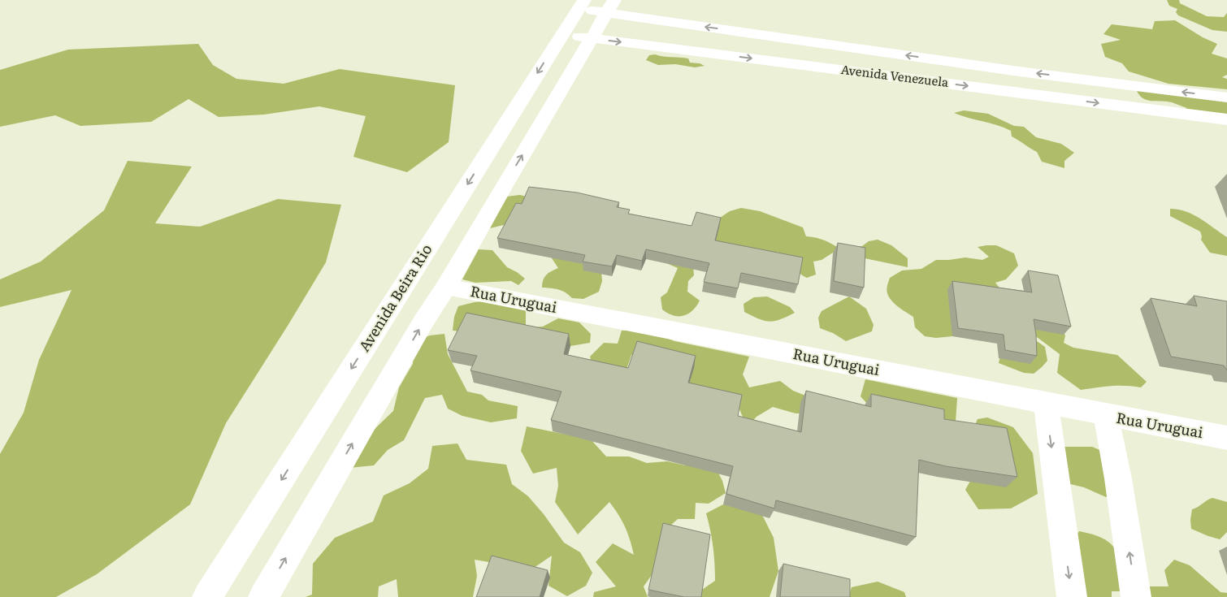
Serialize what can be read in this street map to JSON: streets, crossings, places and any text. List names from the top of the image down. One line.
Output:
{"streets":{"street":["Avenida Venezuela","Avenida Beira Rio","Rua Uruguai"]},"crossings":[["Avenida Venezuela","Avenida Beira Rio"]]}
